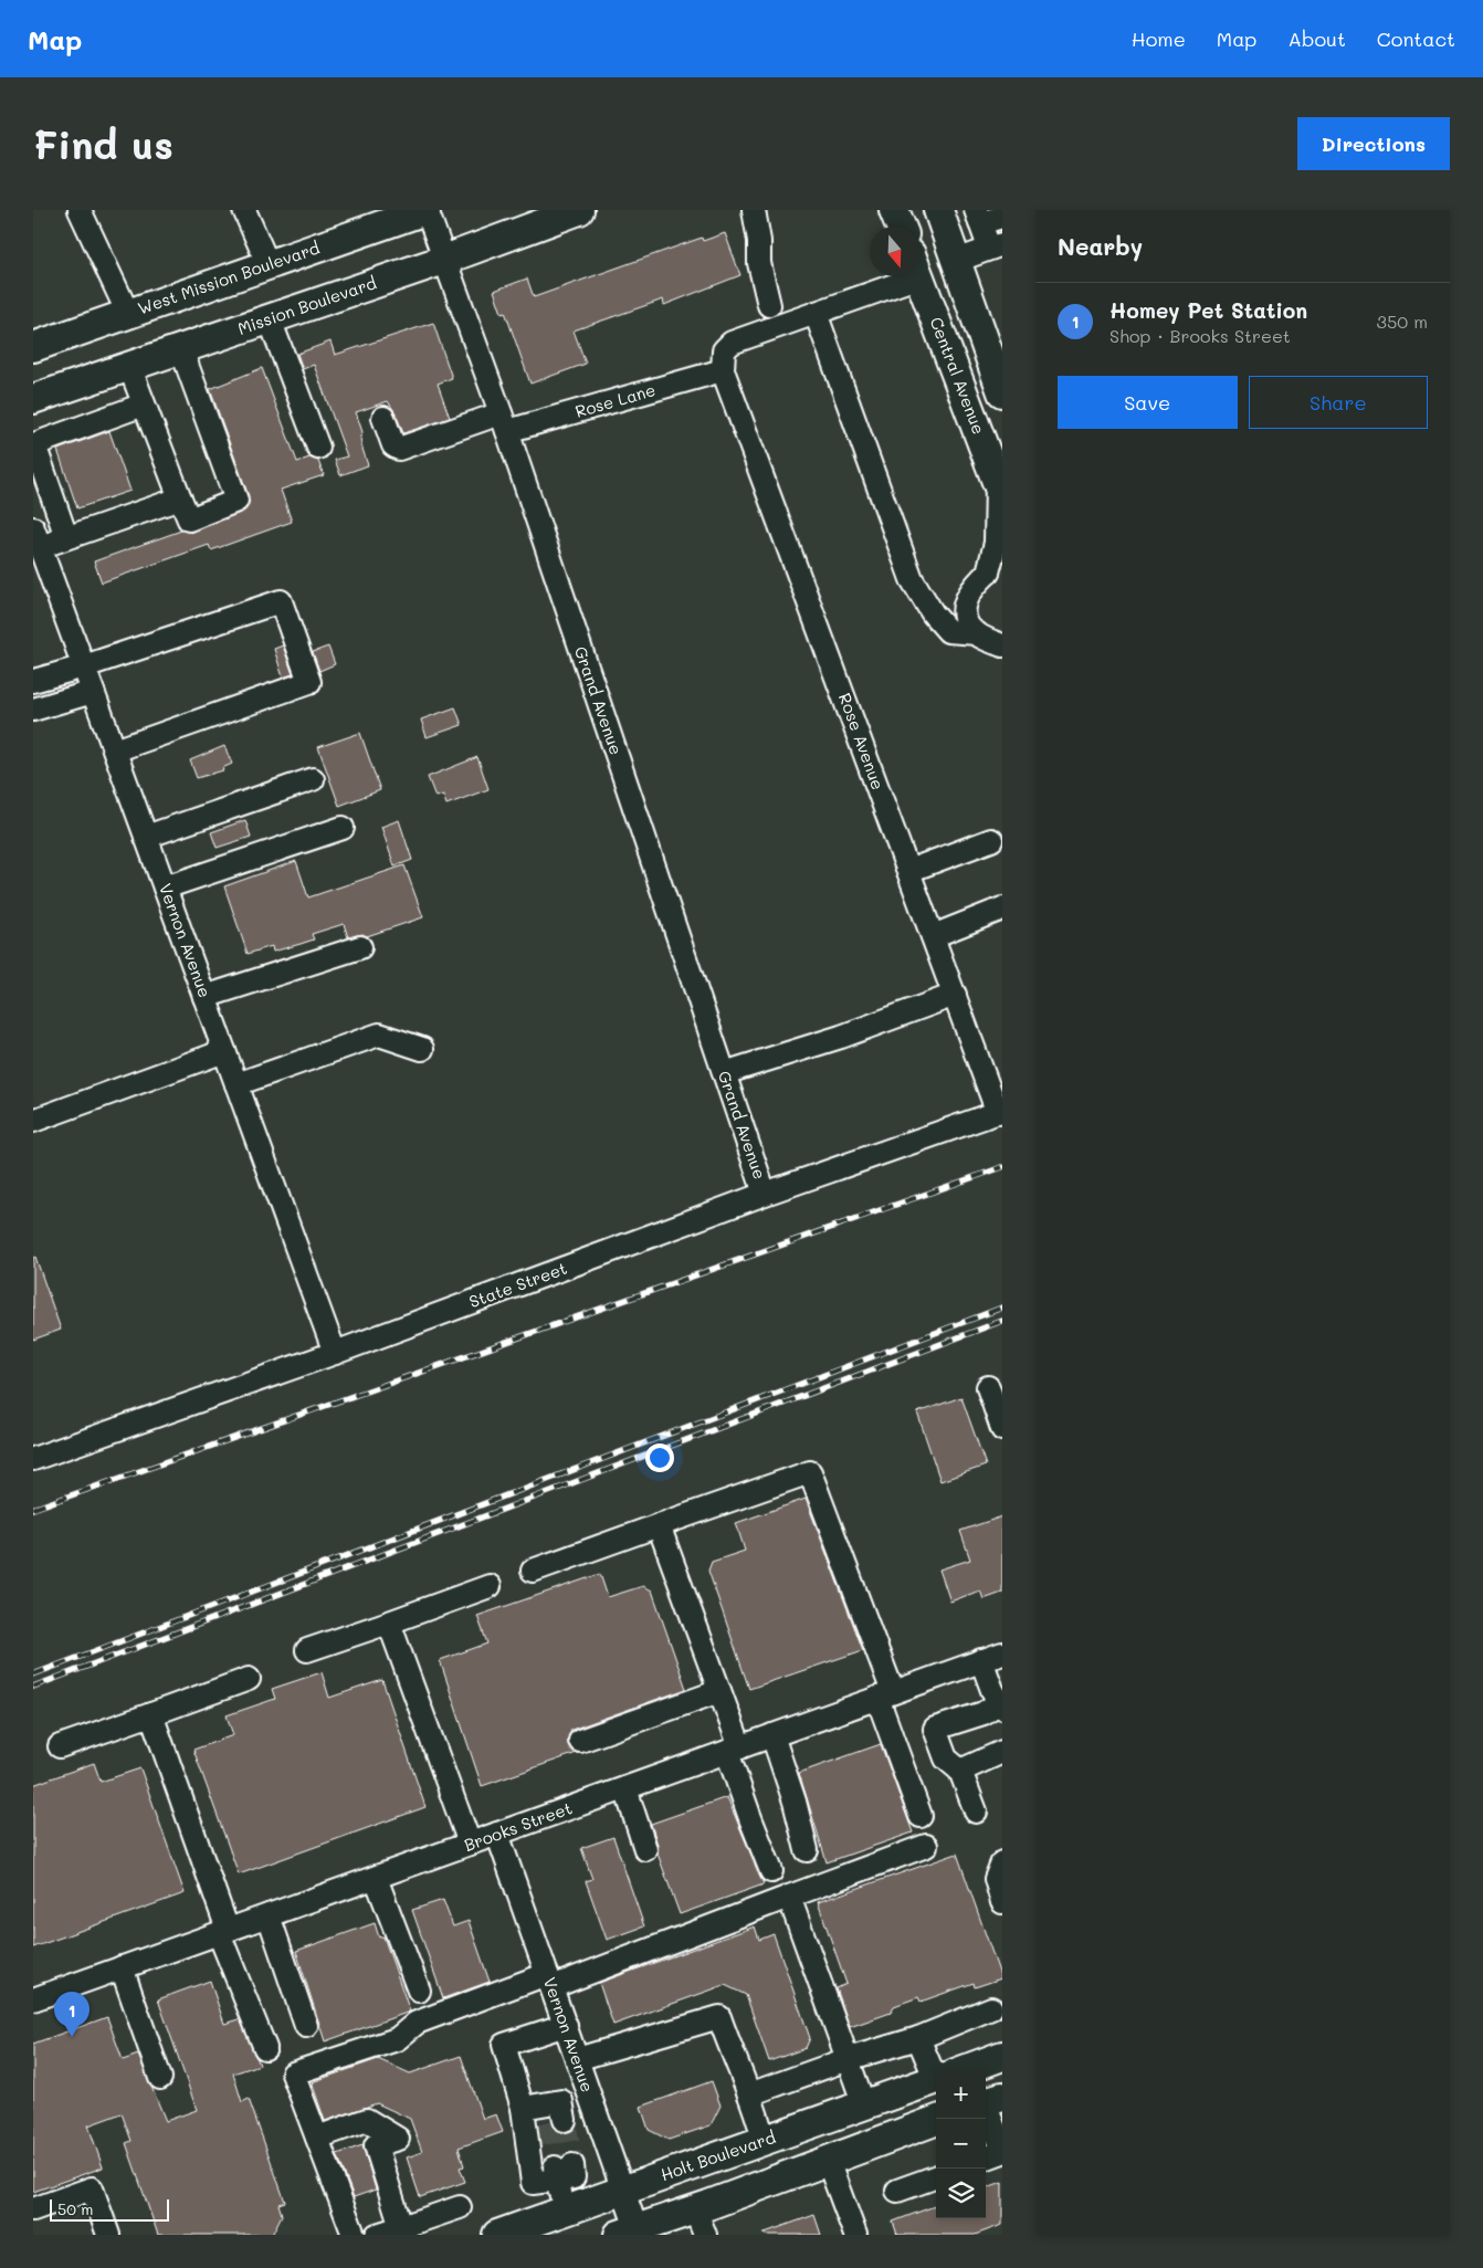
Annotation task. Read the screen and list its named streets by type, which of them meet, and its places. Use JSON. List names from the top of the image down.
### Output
{
  "streets": {
    "main road": [
      "West Mission Boulevard",
      "Mission Boulevard",
      "Central Avenue",
      "Holt Boulevard"
    ],
    "street": [
      "Rose Lane",
      "Grand Avenue",
      "Rose Avenue",
      "Vernon Avenue",
      "State Street",
      "Brooks Street"
    ]
  },
  "crossings": [
    ["West Mission Boulevard", "Grand Avenue"],
    ["Mission Boulevard", "Grand Avenue"],
    ["Rose Lane", "Grand Avenue"],
    ["Rose Lane", "Rose Avenue"],
    ["Grand Avenue", "State Street"],
    ["Rose Avenue", "State Street"],
    ["Vernon Avenue", "State Street"],
    ["Vernon Avenue", "Brooks Street"],
    ["Vernon Avenue", "Holt Boulevard"]
  ],
  "scale_bar": "50 m",
  "north": "bottom",
  "page": {
    "header": "Map",
    "nav": [
      "Home",
      "Map",
      "About",
      "Contact"
    ],
    "buttons": [
      "Directions",
      ["Save", "Share"]
    ],
    "title": "Find us",
    "heading": "Nearby",
    "list": [
      {
        "mark": "1",
        "name": "Homey Pet Station",
        "note": "Shop · Brooks Street",
        "value": "350 m"
      }
    ],
    "pins": "1",
    "map_buttons": ["+", "−"],
    "scale": "50 m"
  }
}
